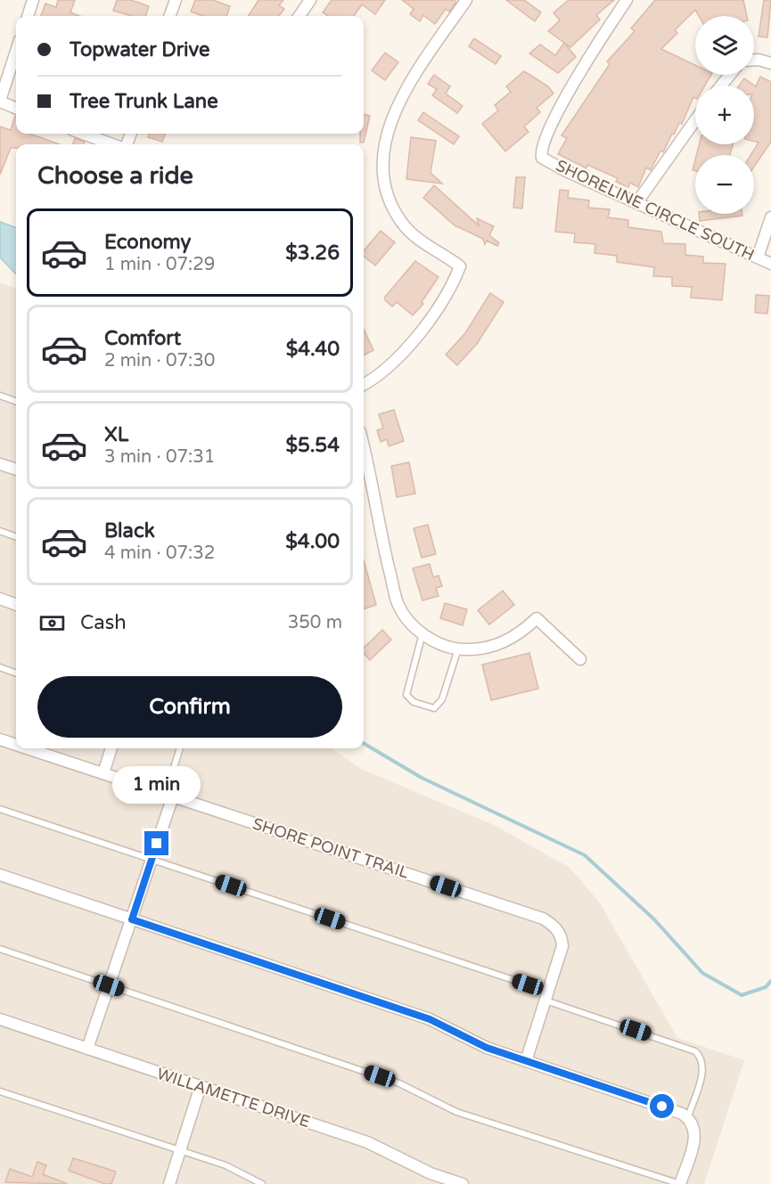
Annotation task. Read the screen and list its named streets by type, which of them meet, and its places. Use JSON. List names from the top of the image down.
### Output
{
  "streets": {
    "street": ["SHORELINE CIRCLE SOUTH", "SHORE POINT TRAIL", "WILLAMETTE DRIVE"]
  },
  "page": {
    "map_buttons": ["+", "−"],
    "banner": ["Topwater Drive", "Tree Trunk Lane"],
    "heading": "Choose a ride",
    "list": [
      {
        "name": "Economy",
        "note": "1 min · 07:29",
        "value": "$3.26"
      },
      {
        "name": "Comfort",
        "note": "2 min · 07:30",
        "value": "$4.40"
      },
      {
        "name": "XL",
        "note": "3 min · 07:31",
        "value": "$5.54"
      },
      {
        "name": "Black",
        "note": "4 min · 07:32",
        "value": "$4.00"
      }
    ],
    "pay": ["Cash", "350 m"],
    "buttons": "Confirm",
    "bubble": "1 min"
  }
}
